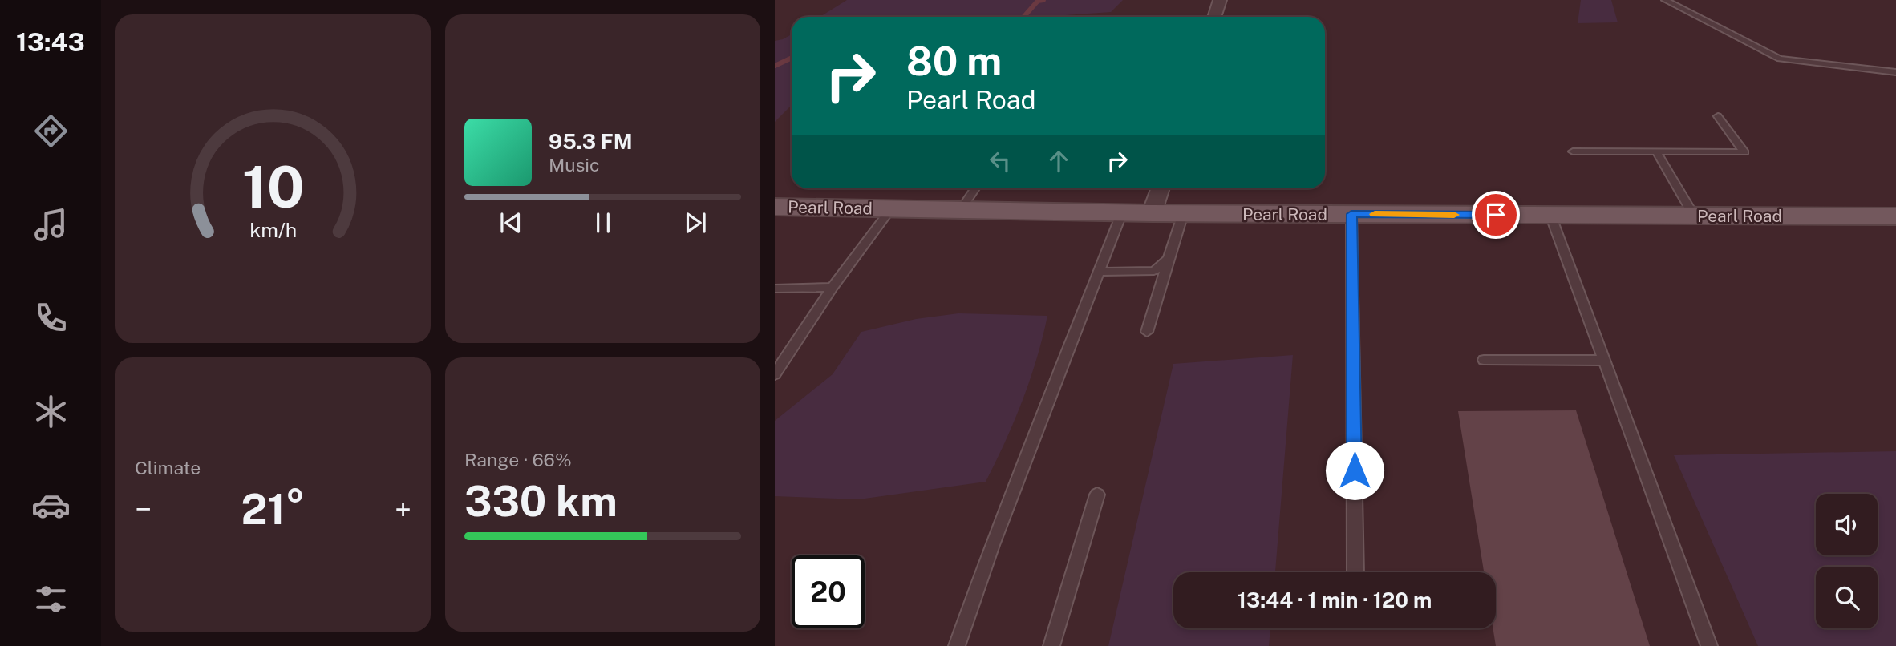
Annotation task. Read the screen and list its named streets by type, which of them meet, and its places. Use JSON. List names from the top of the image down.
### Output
{
  "streets": {
    "main road": ["Pearl Road"]
  },
  "page": {
    "tabs": "13:43",
    "turn": ["80 m", "Pearl Road"],
    "song": ["95.3 FM", "Music"],
    "tile": [
      "Climate",
      ["Range · 66%", "330 km"]
    ],
    "heat": ["−", "21°", "+"],
    "limit": "20",
    "trip": "13:44 · 1 min · 120 m",
    "gauge": ["10", "km/h"]
  }
}
